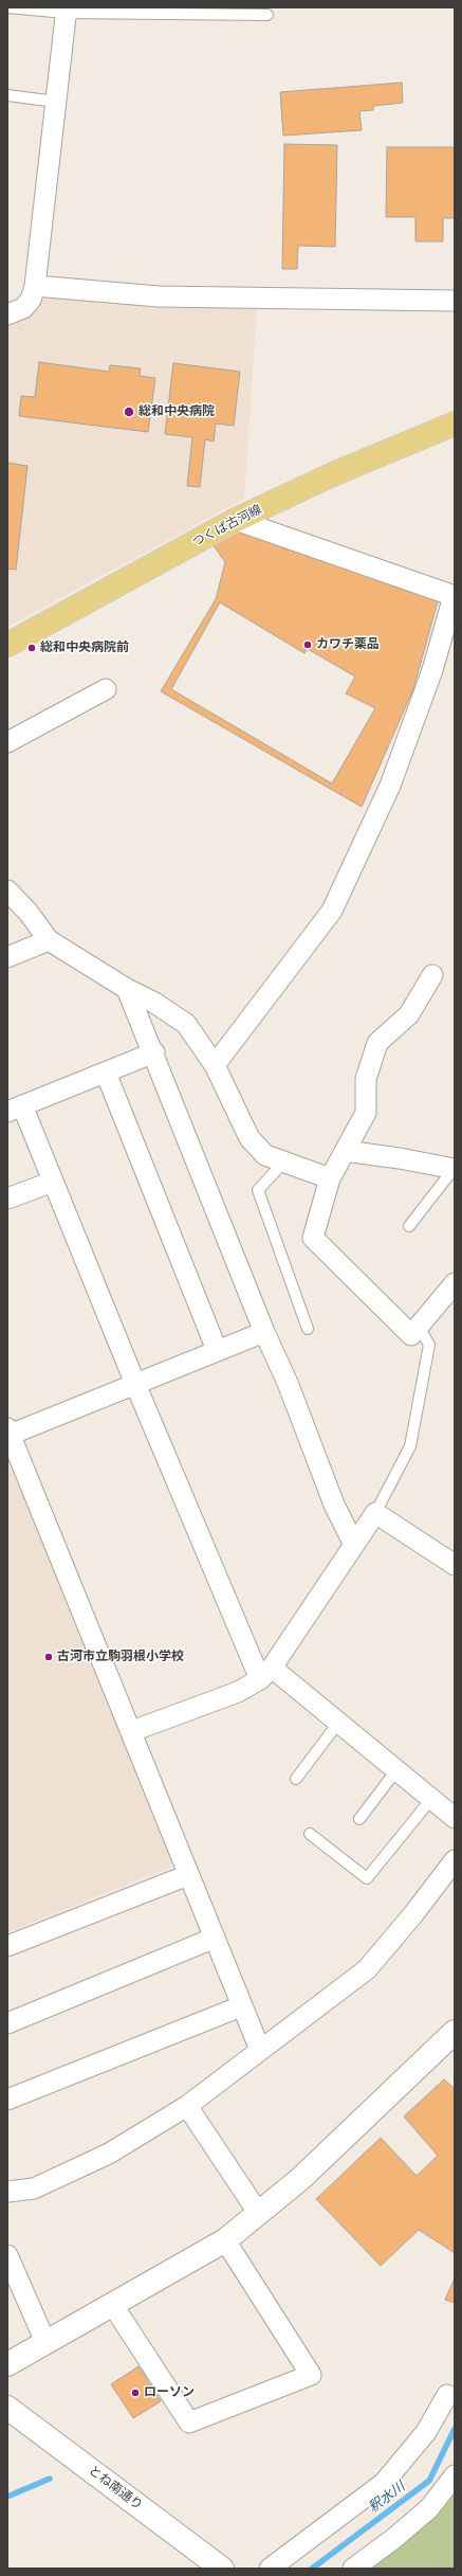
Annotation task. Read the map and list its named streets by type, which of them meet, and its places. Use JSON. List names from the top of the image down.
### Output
{
  "streets": {
    "main road": ["つくば古河線"],
    "street": ["とね南通り"]
  },
  "water": ["釈水川"],
  "places": [
    "総和中央病院",
    "カワチ薬品",
    "総和中央病院前",
    "古河市立駒羽根小学校",
    "ローソン"
  ]
}
